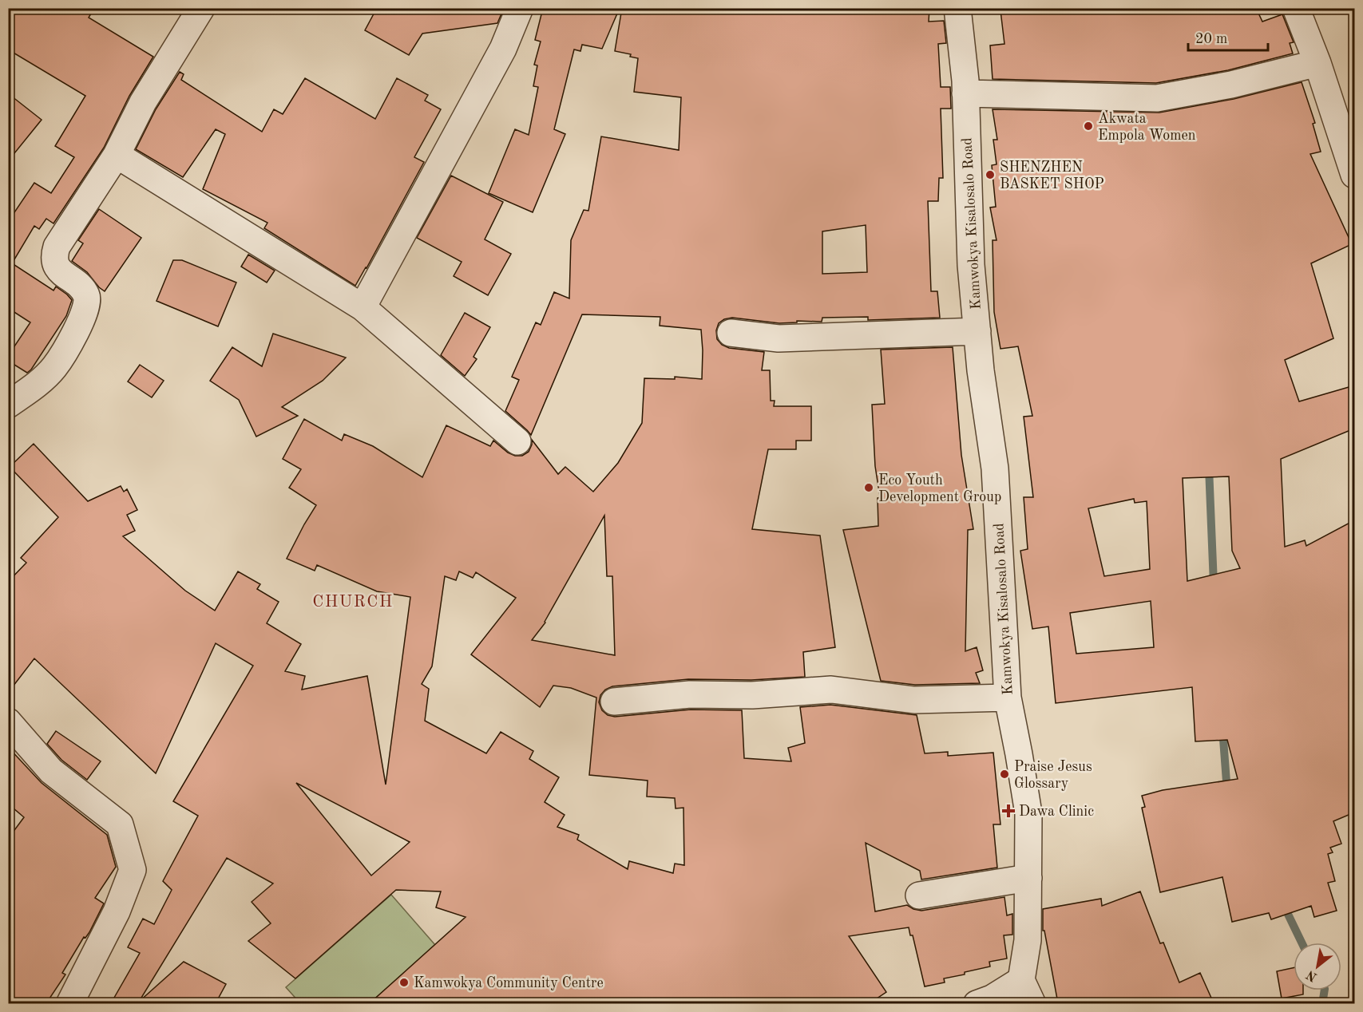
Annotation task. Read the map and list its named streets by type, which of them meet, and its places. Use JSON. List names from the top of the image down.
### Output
{
  "streets": {
    "street": ["Kamwokya Kisalosalo Road"]
  },
  "districts": ["CHURCH"],
  "places": {
    "other": [
      "Akwata Empola Women",
      "SHENZHEN BASKET SHOP",
      "Eco Youth Development Group",
      "Praise Jesus Glossary",
      "Kamwokya Community Centre"
    ],
    "health": ["Dawa Clinic"]
  },
  "scale_bar": "20 m",
  "north": "bottom left"
}
